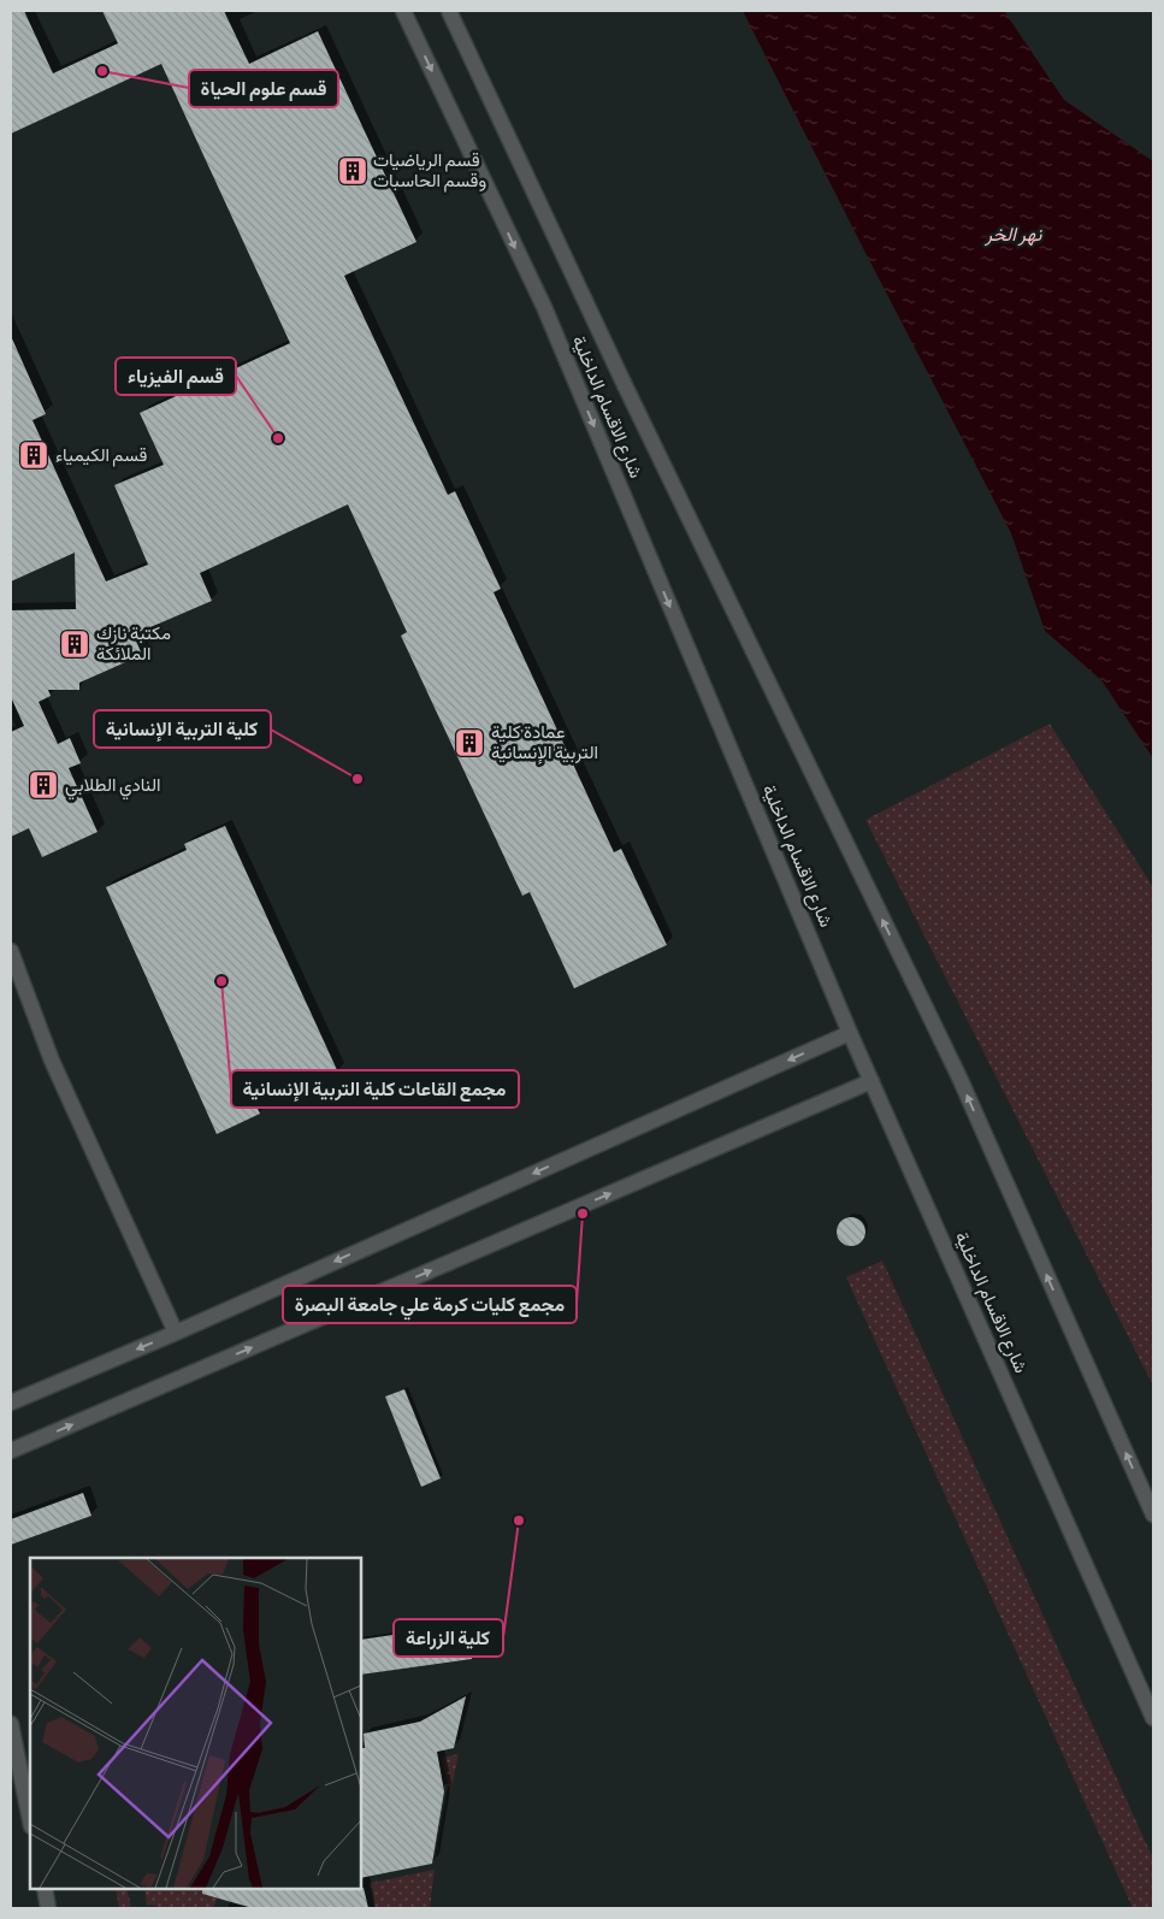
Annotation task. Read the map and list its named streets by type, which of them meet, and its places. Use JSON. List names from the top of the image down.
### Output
{
  "streets": {
    "street": ["شارع الاقسام الداخلية"]
  },
  "water": ["نهر الخر"],
  "places": {
    "other": [
      "قسم علوم الحياة",
      "قسم الفيزياء",
      "كلية التربية الإنسانية",
      "مجمع القاعات كلية التربية الإنسانية",
      "مجمع كليات كرمة علي جامعة البصرة",
      "كلية الزراعة"
    ],
    "building": [
      "قسم الرياضيات وقسم الحاسبات",
      "قسم الكيمياء",
      "مكتبة نازك الملائكة",
      "عمادة كلية التربية الإنسانية",
      "النادي الطلابي"
    ]
  }
}
